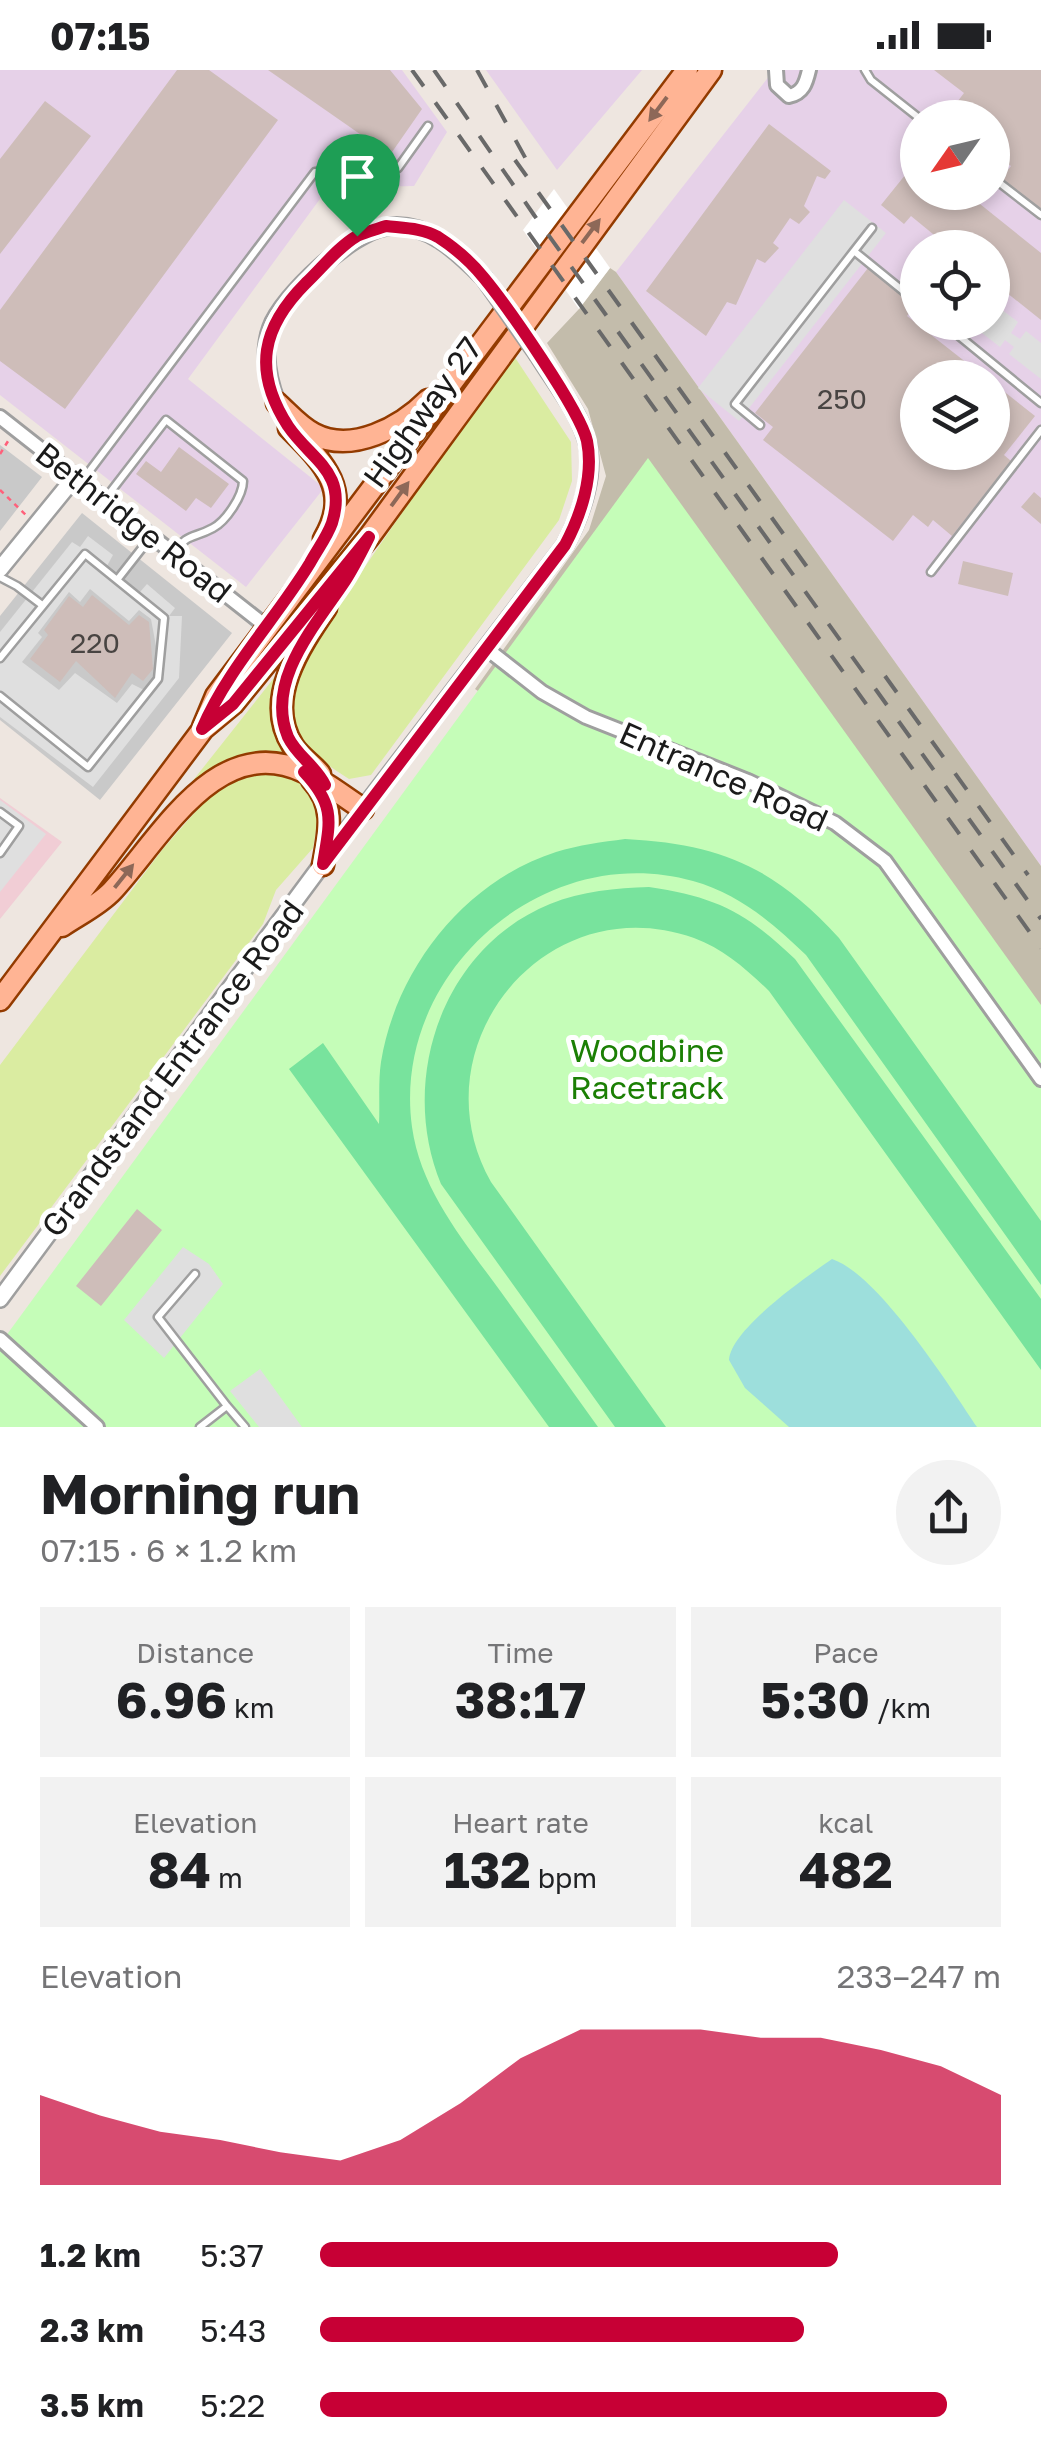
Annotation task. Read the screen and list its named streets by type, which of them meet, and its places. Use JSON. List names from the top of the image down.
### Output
{
  "streets": {
    "main road": ["Highway 27"],
    "street": ["Bethridge Road", "Entrance Road", "Grandstand Entrance Road"]
  },
  "crossings": [
    ["Highway 27", "Bethridge Road"],
    ["Entrance Road", "Grandstand Entrance Road"]
  ],
  "parks": ["Woodbine Racetrack"],
  "house_numbers": ["250", "220"],
  "north": "bottom left",
  "page": {
    "status": "07:15",
    "heading": ["Morning run", "07:15 · 6 × 1.2 km"],
    "stats": [
      ["Distance", "6.96 km"],
      ["Time", "38:17"],
      ["Pace", "5:30 /km"],
      ["Elevation", "84 m"],
      ["Heart rate", "132 bpm"],
      ["kcal", "482"]
    ],
    "chart": ["Elevation", "233–247 m"],
    "list": [
      {
        "name": "1.2 km",
        "note": "5:37"
      },
      {
        "name": "2.3 km",
        "note": "5:43"
      },
      {
        "name": "3.5 km",
        "note": "5:22"
      }
    ]
  }
}
